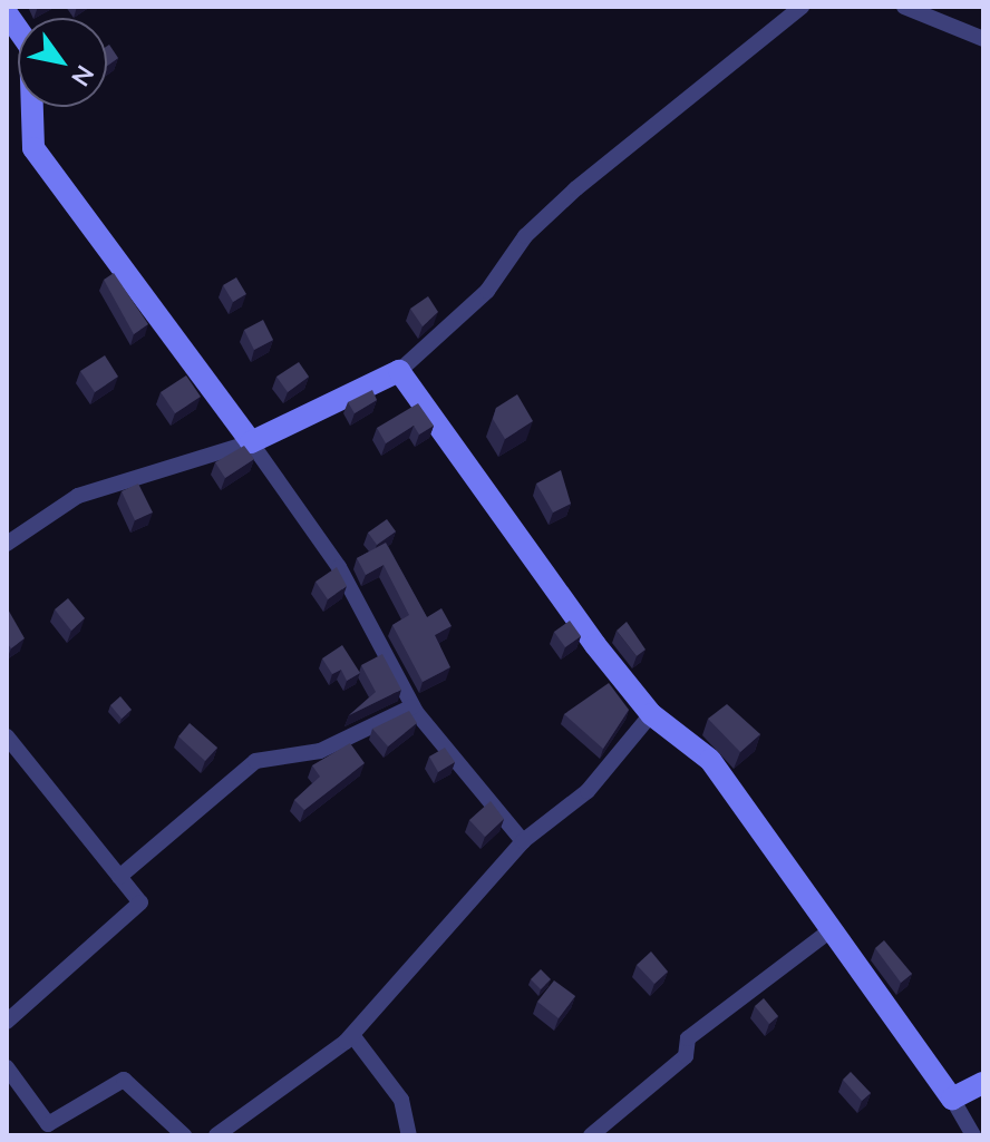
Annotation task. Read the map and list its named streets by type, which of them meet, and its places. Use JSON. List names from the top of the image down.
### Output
{
  "north": "bottom right"
}
